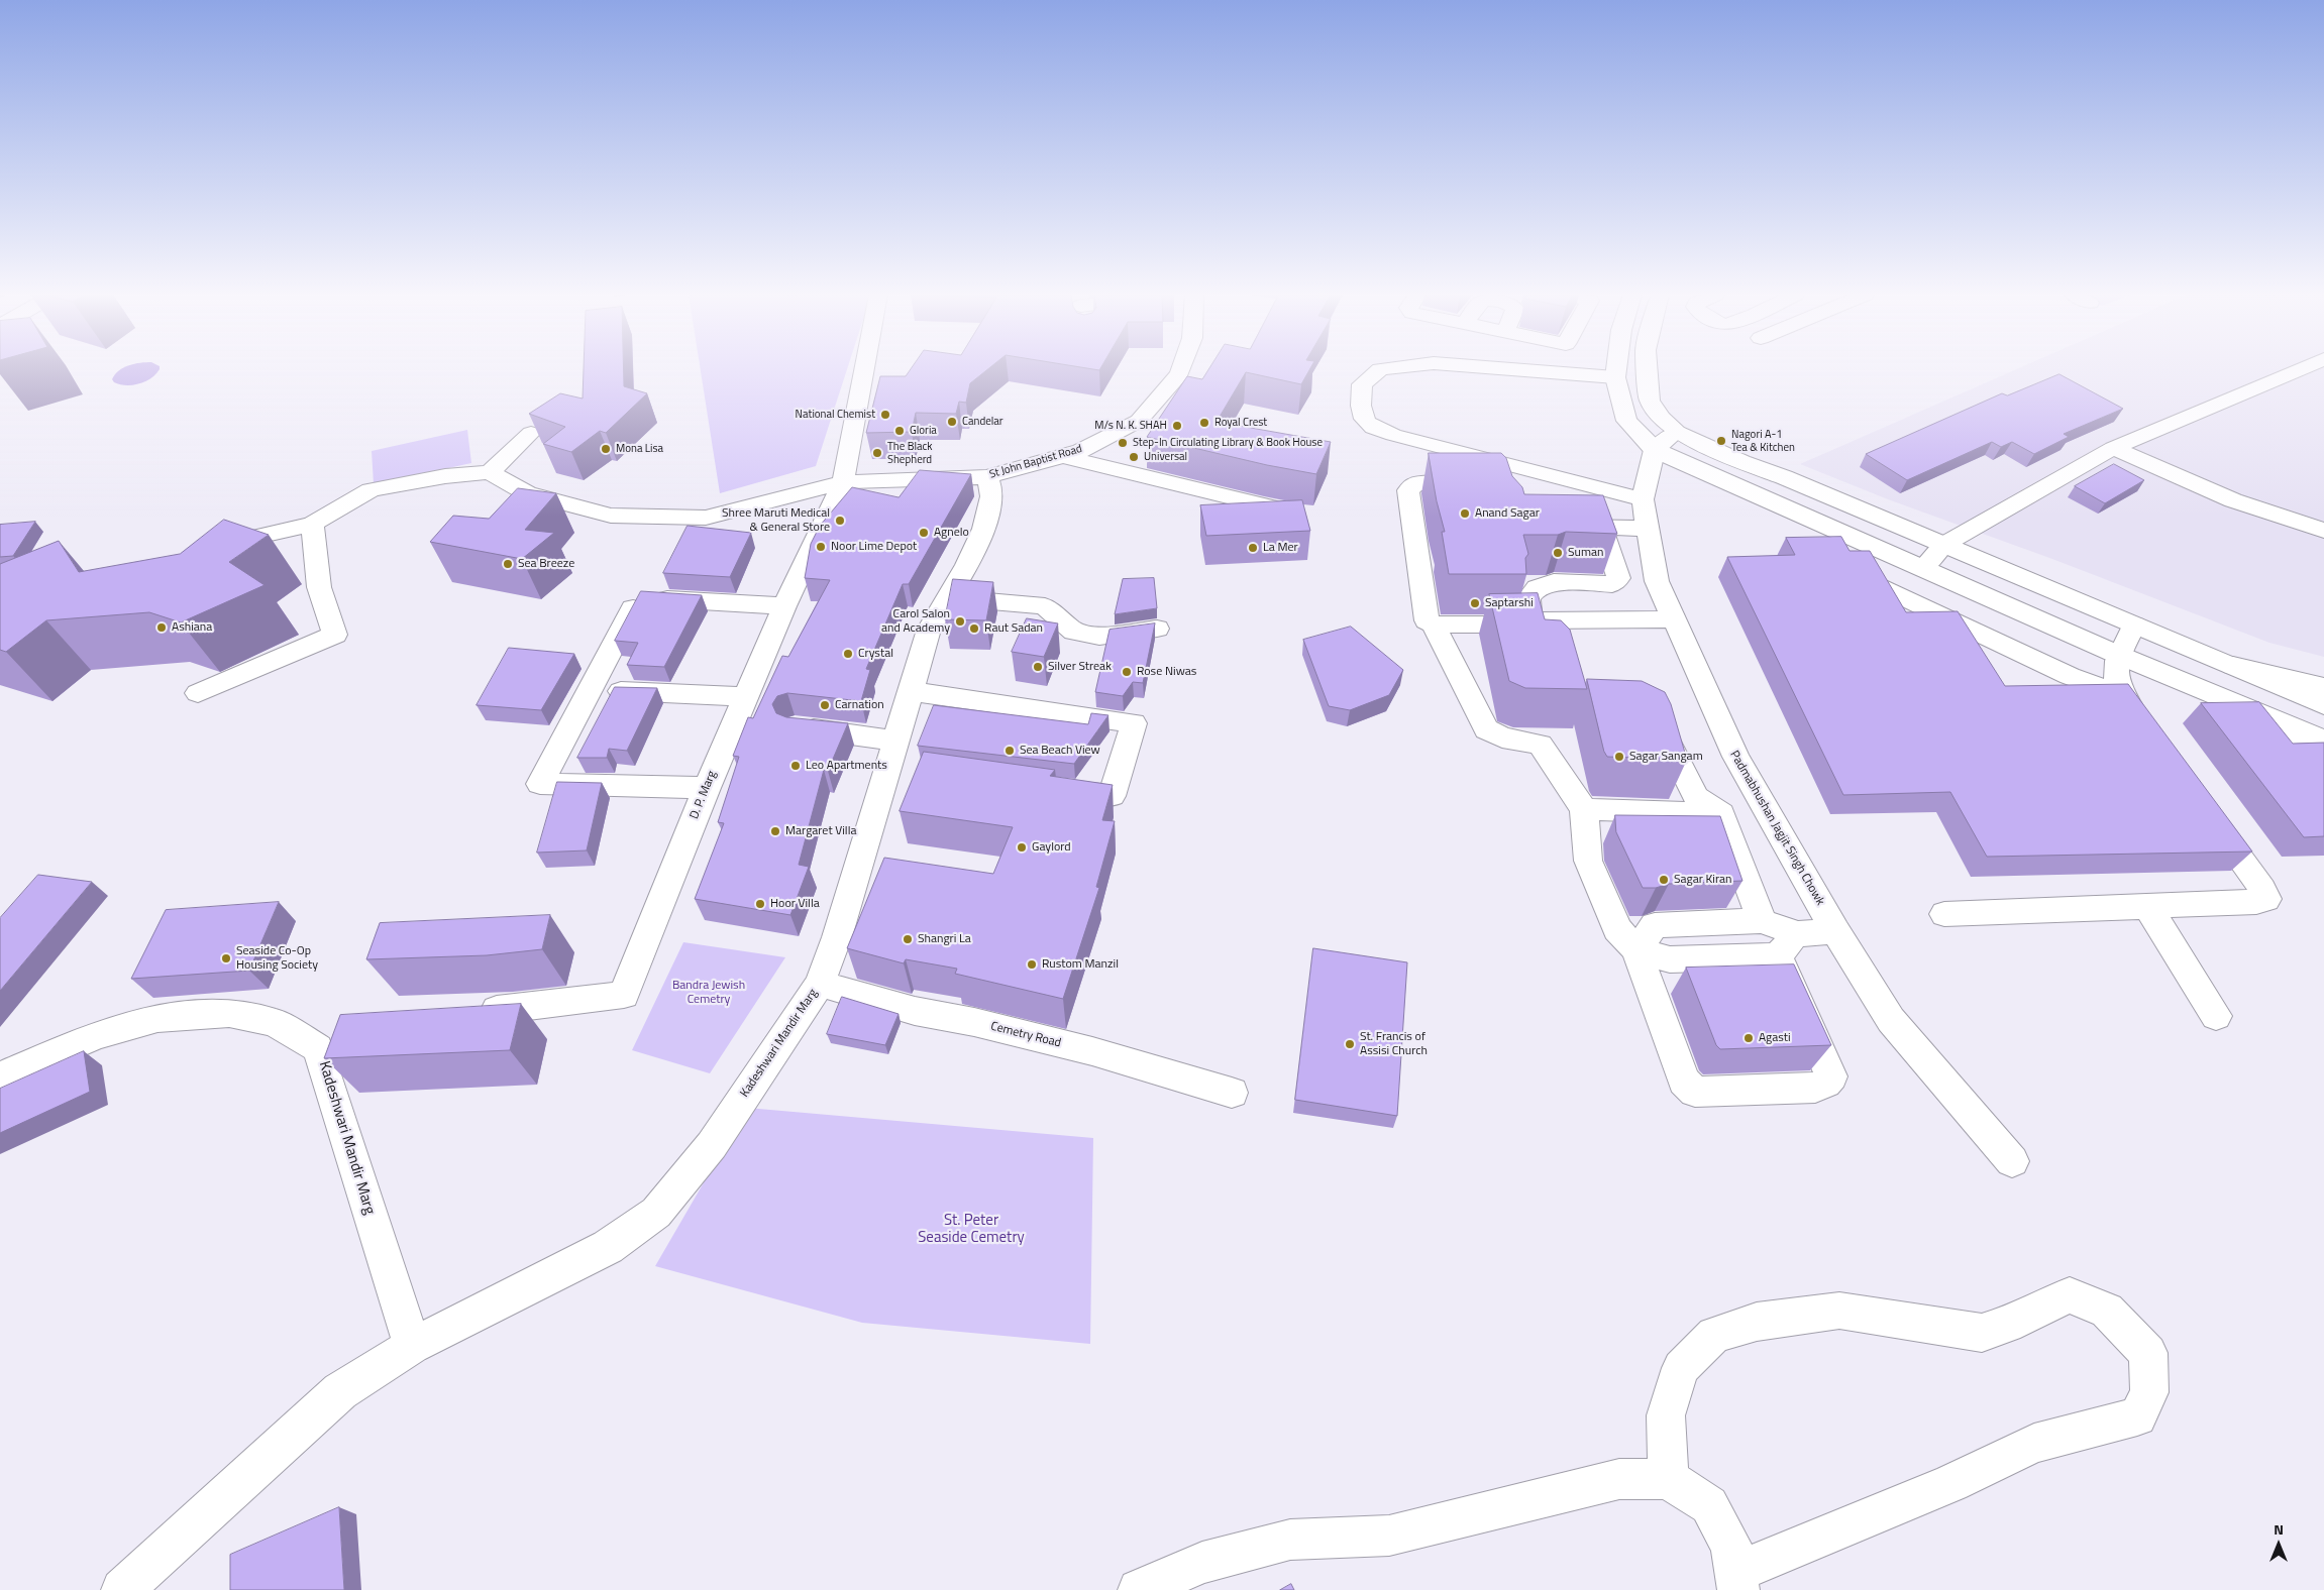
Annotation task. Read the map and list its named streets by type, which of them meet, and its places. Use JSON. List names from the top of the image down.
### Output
{
  "streets": {
    "main road": [
      "St John Baptist Road",
      "D. P. Marg",
      "Padmabhushan Jagjit Singh Chowk",
      "Cemetry Road",
      "Kadeshwari Mandir Marg"
    ]
  },
  "crossings": [
    ["St John Baptist Road", "D. P. Marg"],
    ["St John Baptist Road", "Kadeshwari Mandir Marg"],
    ["Cemetry Road", "Kadeshwari Mandir Marg"]
  ],
  "parks": ["Bandra Jewish Cemetry", "St. Peter Seaside Cemetry"],
  "places": [
    "National Chemist",
    "Candelar",
    "Royal Crest",
    "M/s N. K. SHAH",
    "Gloria",
    "Nagori A-1 Tea & Kitchen",
    "Step-In Circulating Library & Book House",
    "Mona Lisa",
    "The Black Shepherd",
    "Universal",
    "Anand Sagar",
    "Shree Maruti Medical & General Store",
    "Agnelo",
    "Noor Lime Depot",
    "La Mer",
    "Suman",
    "Sea Breeze",
    "Saptarshi",
    "Carol Salon and Academy",
    "Ashiana",
    "Raut Sadan",
    "Crystal",
    "Silver Streak",
    "Rose Niwas",
    "Carnation",
    "Sea Beach View",
    "Sagar Sangam",
    "Leo Apartments",
    "Margaret Villa",
    "Gaylord",
    "Sagar Kiran",
    "Hoor Villa",
    "Shangri La",
    "Seaside Co-Op Housing Society",
    "Rustom Manzil",
    "Agasti",
    "St. Francis of Assisi Church"
  ],
  "north": "top"
}
